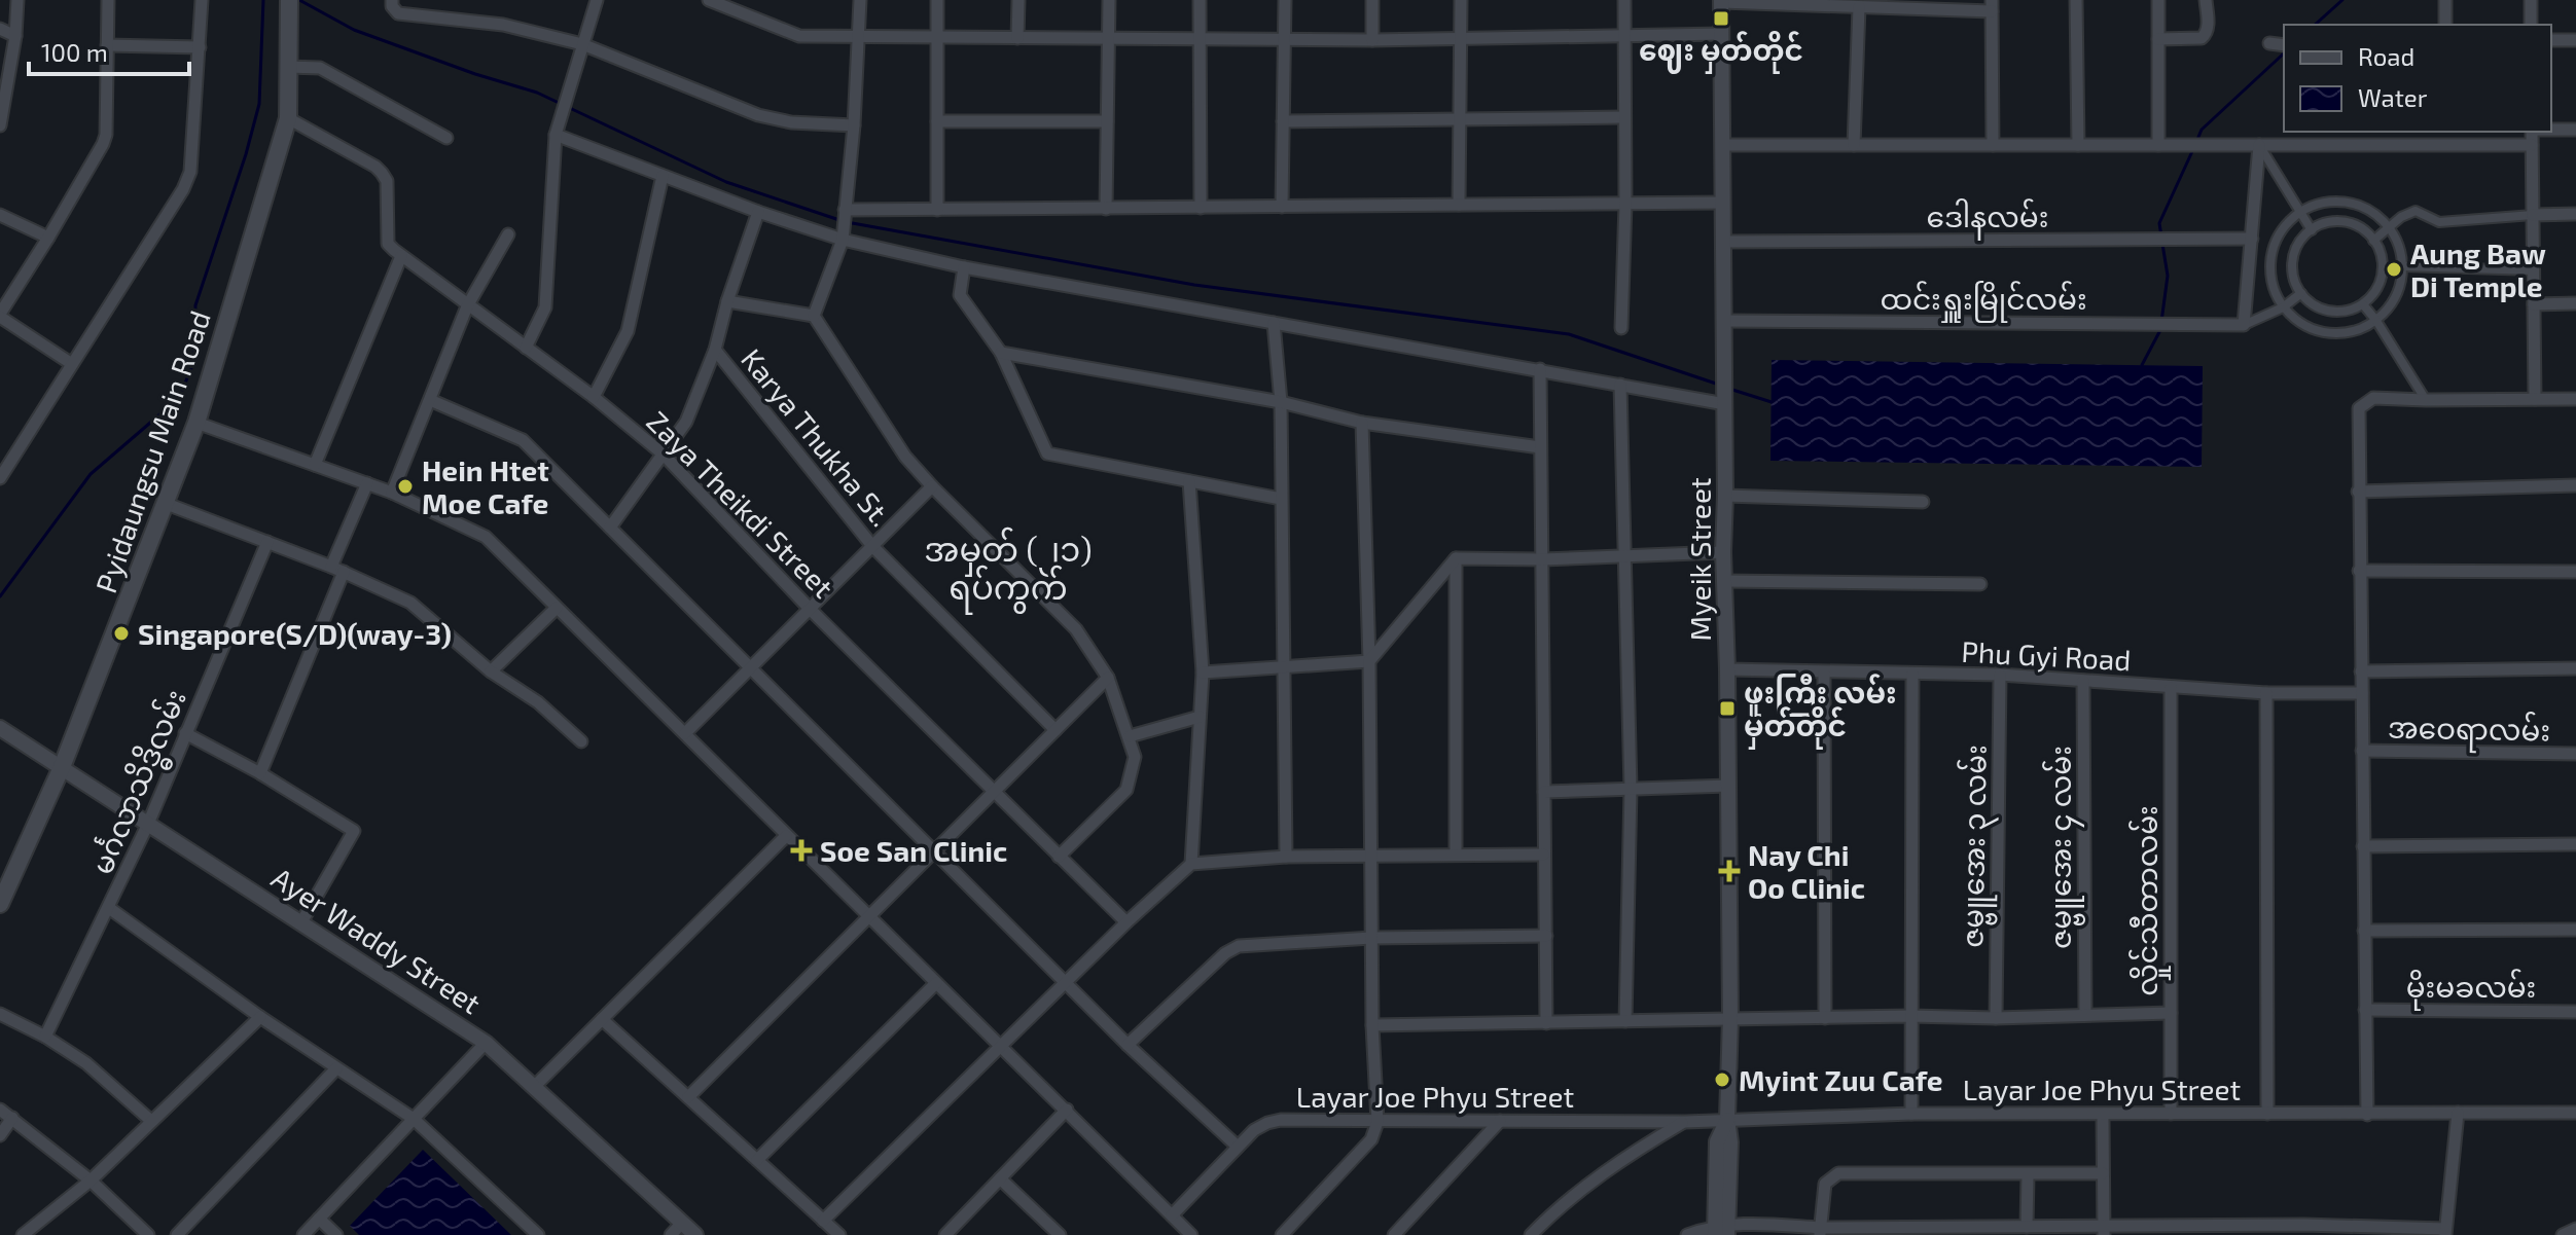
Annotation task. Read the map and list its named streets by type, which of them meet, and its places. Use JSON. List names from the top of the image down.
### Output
{
  "streets": {
    "main road": ["Pyidaungsu Main Road"],
    "street": [
      "ဒေါနလမ်း",
      "ထင်းရှူးမြိုင်လမ်း",
      "Karya Thukha St.",
      "Zaya Theikdi Street",
      "Myeik Street",
      "Phu Gyi Road",
      "အဝေရာလမ်း",
      "မင်္ဂလာသိဒ္ဓိလမ်း",
      "ဇမ္ဗူအေး ၃ လမ်း",
      "ဇမ္ဗူအေး ၄ လမ်း",
      "လှိုင်သီတာလမ်း",
      "Ayer Waddy Street",
      "မိုးမခလမ်း",
      "Layar Joe Phyu Street"
    ]
  },
  "crossings": [
    ["ဒေါနလမ်း", "Myeik Street"],
    ["ထင်းရှူးမြိုင်လမ်း", "Myeik Street"],
    ["Pyidaungsu Main Road", "Ayer Waddy Street"],
    ["Myeik Street", "Phu Gyi Road"],
    ["Myeik Street", "Layar Joe Phyu Street"],
    ["Phu Gyi Road", "ဇမ္ဗူအေး ၃ လမ်း"],
    ["Phu Gyi Road", "ဇမ္ဗူအေး ၄ လမ်း"],
    ["Phu Gyi Road", "လှိုင်သီတာလမ်း"],
    ["မင်္ဂလာသိဒ္ဓိလမ်း", "Ayer Waddy Street"],
    ["လှိုင်သီတာလမ်း", "Layar Joe Phyu Street"]
  ],
  "districts": ["အမှတ် (၂၁) ရပ်ကွက်"],
  "places": {
    "transit": ["ဈေး မှတ်တိုင်", "ဖူးကြီး လမ်း မှတ်တိုင်"],
    "other": [
      "Aung Baw Di Temple",
      "Hein Htet Moe Cafe",
      "Singapore(S/D)(way-3)",
      "Myint Zuu Cafe"
    ],
    "health": ["Soe San Clinic", "Nay Chi Oo Clinic"]
  },
  "legend": ["Road", "Water"],
  "scale_bar": "100 m"
}
